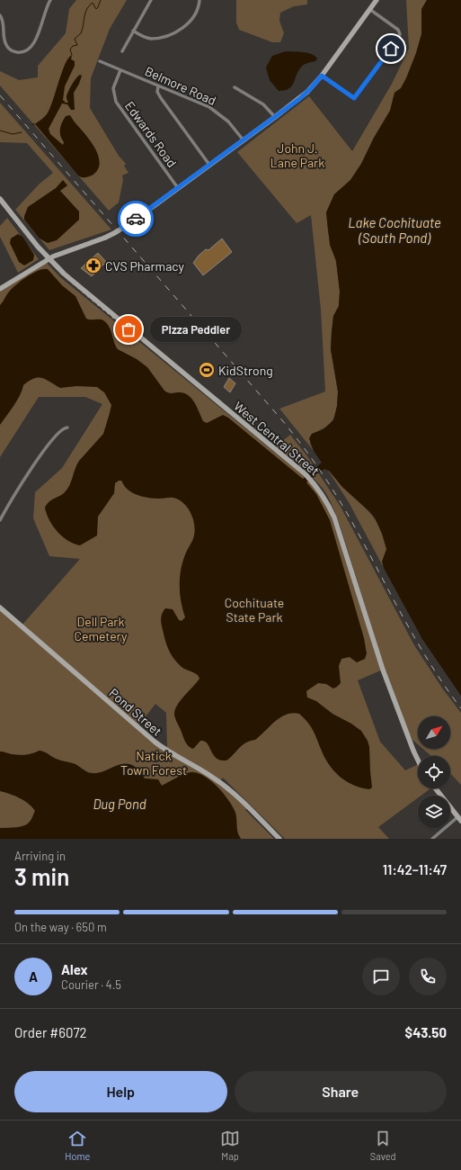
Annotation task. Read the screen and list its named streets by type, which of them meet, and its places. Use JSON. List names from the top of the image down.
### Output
{
  "streets": {
    "street": [
      "Belmore Road",
      "Edwards Road",
      "West Central Street",
      "Pond Street"
    ]
  },
  "crossings": [
    ["Belmore Road", "Edwards Road"]
  ],
  "water": ["Lake Cochituate (South Pond)", "Dug Pond"],
  "parks": [
    "John J. Lane Park",
    "Cochituate State Park",
    "Dell Park Cemetery",
    "Natick Town Forest"
  ],
  "places": {
    "pharmacy": ["CVS Pharmacy"],
    "other": ["Pizza Peddler"],
    "sports": ["KidStrong"]
  },
  "north": "top right",
  "page": {
    "bubble": "Pizza Peddler",
    "heading": ["3 min", "Arriving in", "11:42–11:47"],
    "panel": [
      "Alex",
      "Courier · 4.5",
      "Order #6072",
      "$43.50"
    ],
    "bar": "On the way · 650 m",
    "round": "A",
    "buttons": ["Help", "Share"],
    "tabs": ["Home", "Map", "Saved"]
  }
}
